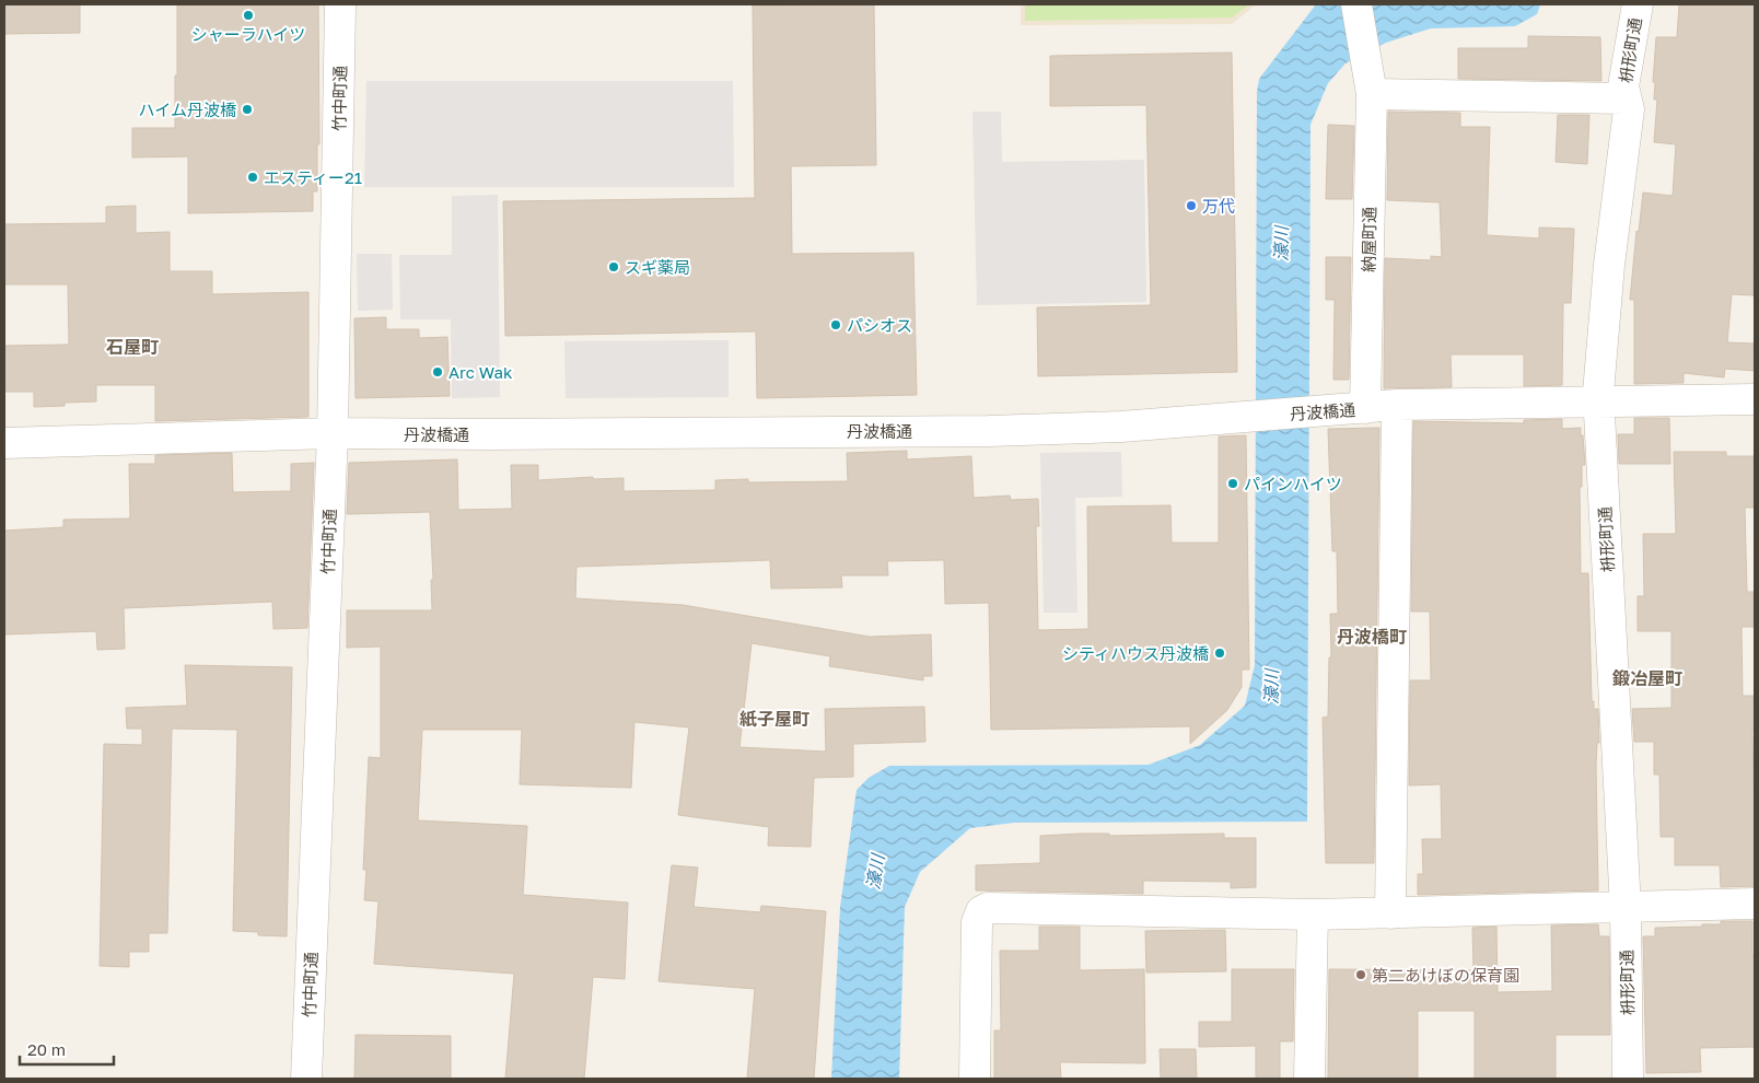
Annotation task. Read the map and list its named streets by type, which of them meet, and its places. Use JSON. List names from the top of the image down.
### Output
{
  "streets": {
    "street": [
      "枡形町通",
      "竹中町通",
      "納屋町通",
      "丹波橋通"
    ]
  },
  "crossings": [
    ["枡形町通", "丹波橋通"],
    ["竹中町通", "丹波橋通"],
    ["納屋町通", "丹波橋通"]
  ],
  "districts": [
    "石屋町",
    "丹波橋町",
    "鍛冶屋町",
    "紙子屋町"
  ],
  "water": ["濠川"],
  "places": [
    "シャーラハイツ",
    "ハイム丹波橋",
    "エスティー21",
    "万代",
    "スギ薬局",
    "パシオス",
    "Arc Wak",
    "パインハイツ",
    "シティハウス丹波橋",
    "第二あけぼの保育園"
  ],
  "scale_bar": "20 m"
}
